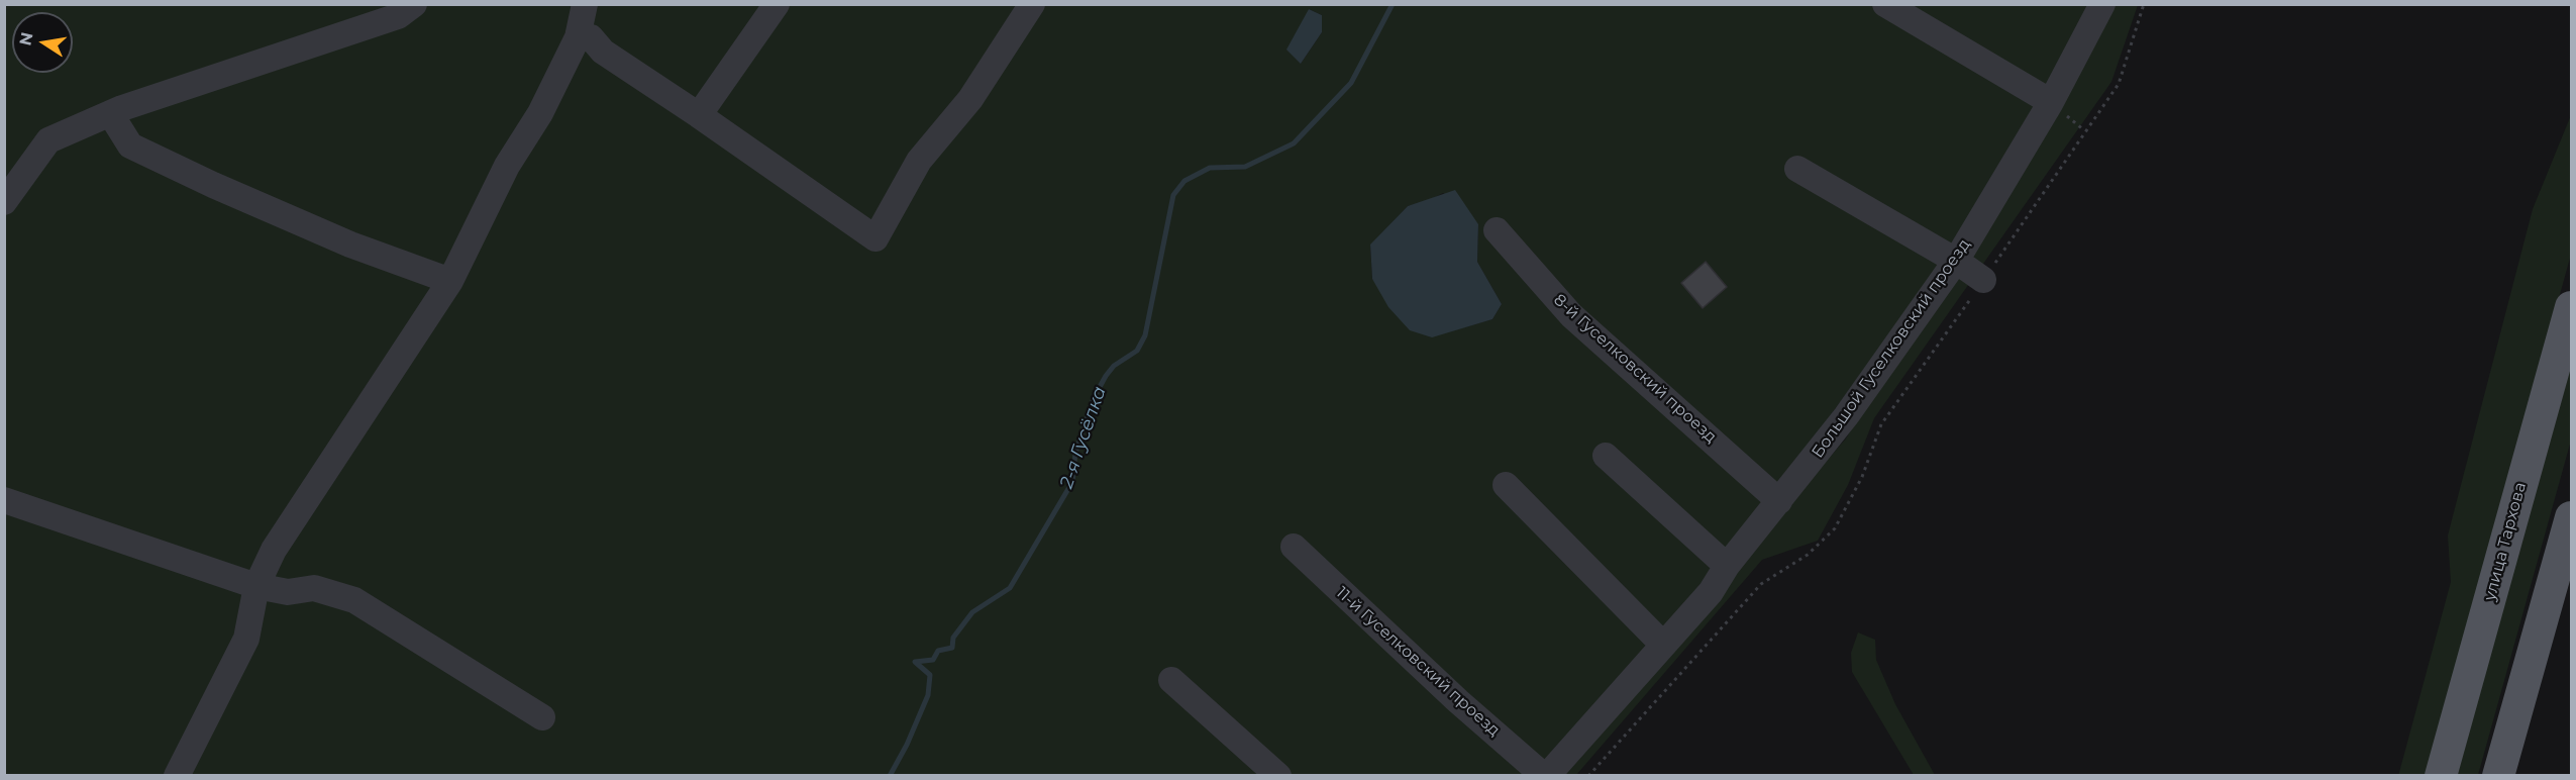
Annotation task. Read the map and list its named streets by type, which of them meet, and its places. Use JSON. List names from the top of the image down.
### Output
{
  "streets": {
    "main road": ["улица Тархова"],
    "street": ["Большой Гуселковский проезд", "8-й Гуселковский проезд", "11-й Гуселковский проезд"]
  },
  "crossings": [
    ["Большой Гуселковский проезд", "8-й Гуселковский проезд"],
    ["Большой Гуселковский проезд", "11-й Гуселковский проезд"]
  ],
  "water": ["2-я Гусёлка"],
  "north": "left"
}
